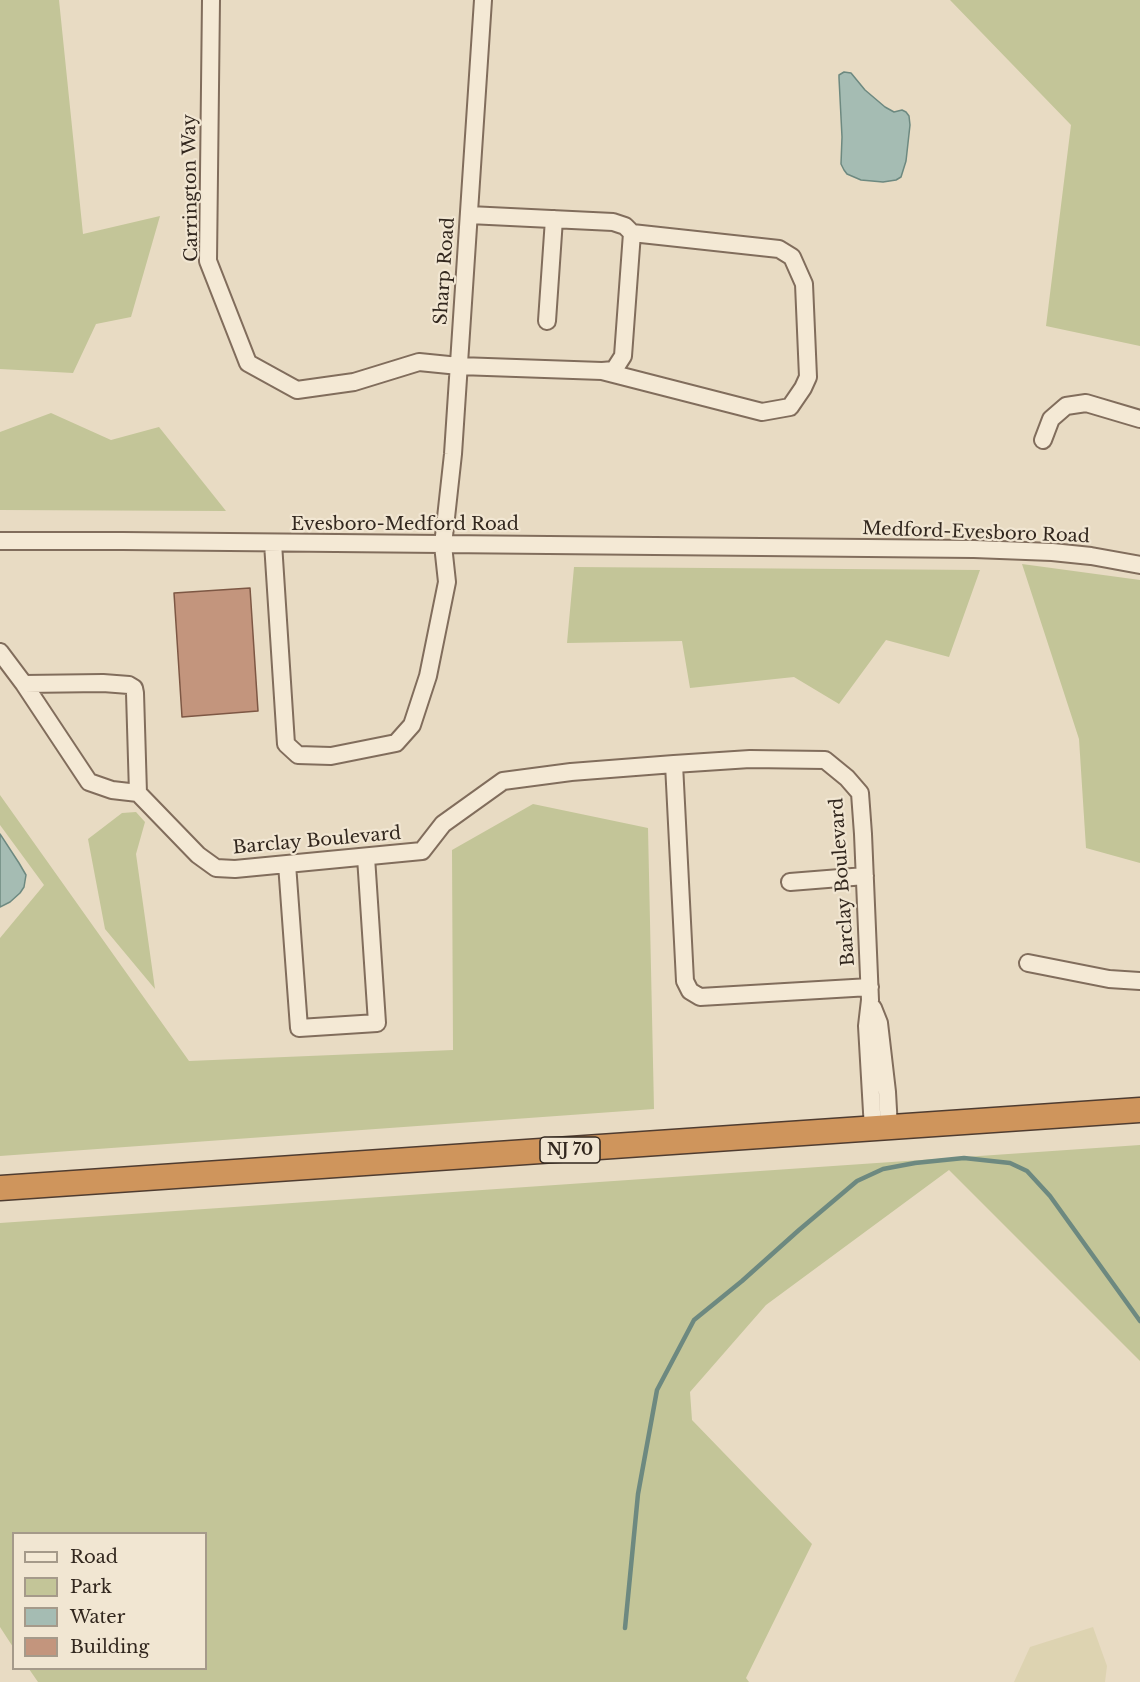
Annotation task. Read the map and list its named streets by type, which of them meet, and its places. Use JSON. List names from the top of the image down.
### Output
{
  "streets": {
    "highway": ["NJ 70"],
    "street": [
      "Carrington Way",
      "Sharp Road",
      "Evesboro-Medford Road",
      "Medford-Evesboro Road",
      "Barclay Boulevard"
    ]
  },
  "crossings": [
    ["Carrington Way", "Sharp Road"],
    ["Sharp Road", "Evesboro-Medford Road"],
    ["Evesboro-Medford Road", "Medford-Evesboro Road"],
    ["Barclay Boulevard", "NJ 70"]
  ],
  "legend": [
    "Road",
    "Park",
    "Water",
    "Building"
  ]
}
